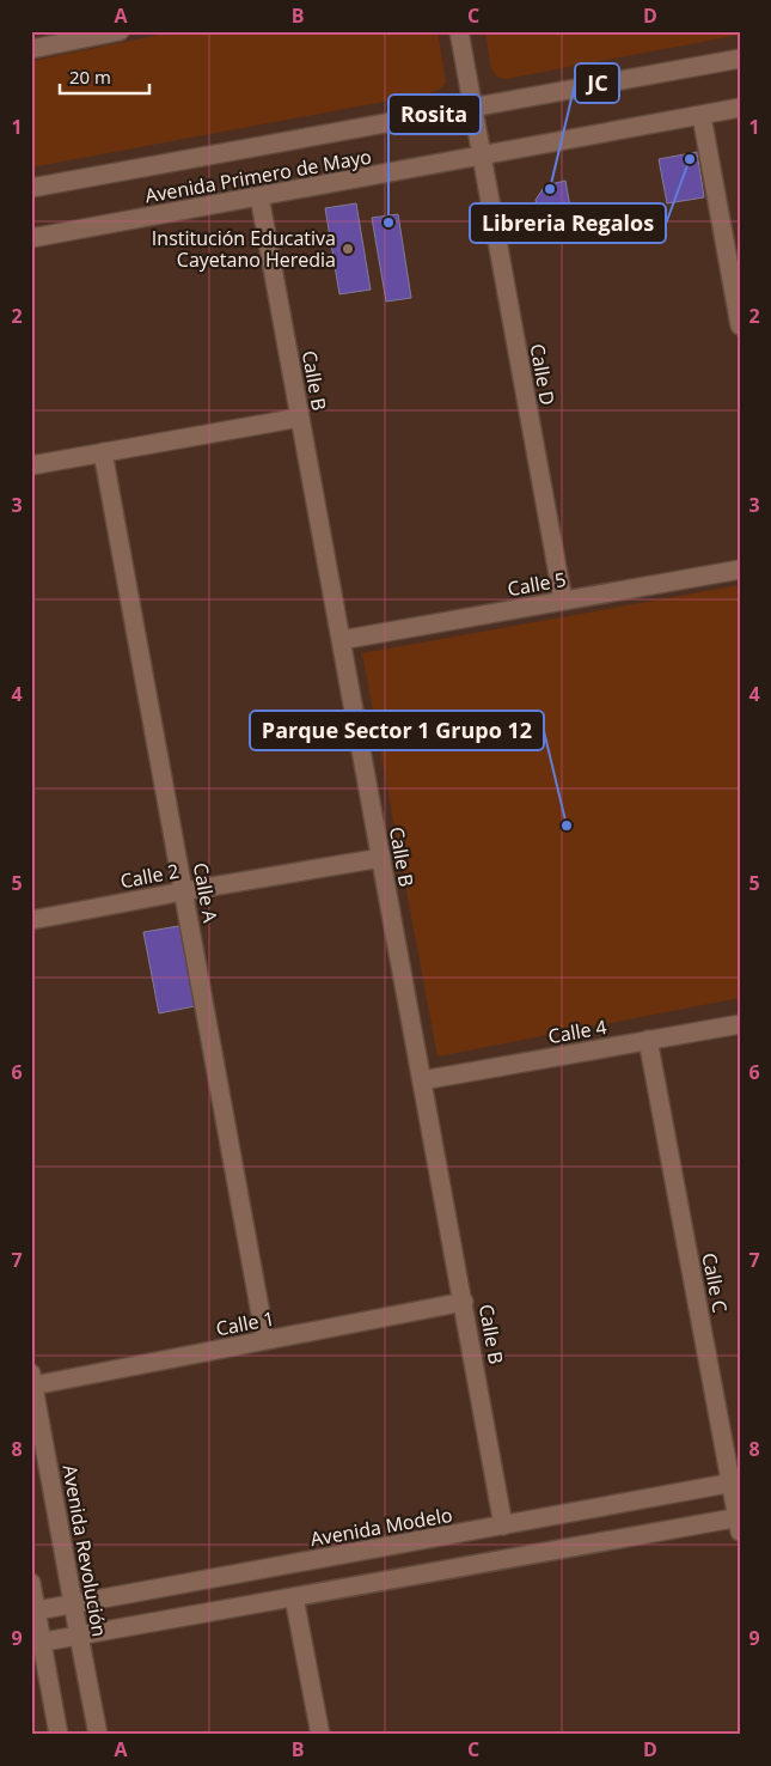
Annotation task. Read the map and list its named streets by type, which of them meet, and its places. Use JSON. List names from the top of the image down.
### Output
{
  "streets": {
    "street": [
      "Avenida Primero de Mayo",
      "Calle D",
      "Calle B",
      "Calle 5",
      "Calle 2",
      "Calle A",
      "Calle 4",
      "Calle C",
      "Calle 1",
      "Avenida Modelo",
      "Avenida Revolución"
    ]
  },
  "crossings": [
    ["Avenida Primero de Mayo", "Calle D"],
    ["Avenida Primero de Mayo", "Calle B"],
    ["Calle D", "Calle 5"],
    ["Calle B", "Calle 5"],
    ["Calle B", "Calle 2"],
    ["Calle B", "Calle 4"],
    ["Calle B", "Calle 1"],
    ["Calle B", "Avenida Modelo"],
    ["Calle 2", "Calle A"],
    ["Calle A", "Calle 1"],
    ["Calle 4", "Calle C"],
    ["Calle C", "Avenida Modelo"],
    ["Calle 1", "Avenida Revolución"],
    ["Avenida Modelo", "Avenida Revolución"]
  ],
  "places": [
    "Libreria Regalos",
    "JC",
    "Rosita",
    "Institución Educativa Cayetano Heredia",
    "Parque Sector 1 Grupo 12"
  ],
  "scale_bar": "20 m",
  "grid": {
    "columns": [
      "A",
      "B",
      "C",
      "D"
    ],
    "rows": [
      "1",
      "2",
      "3",
      "4",
      "5",
      "6",
      "7",
      "8",
      "9"
    ]
  }
}
